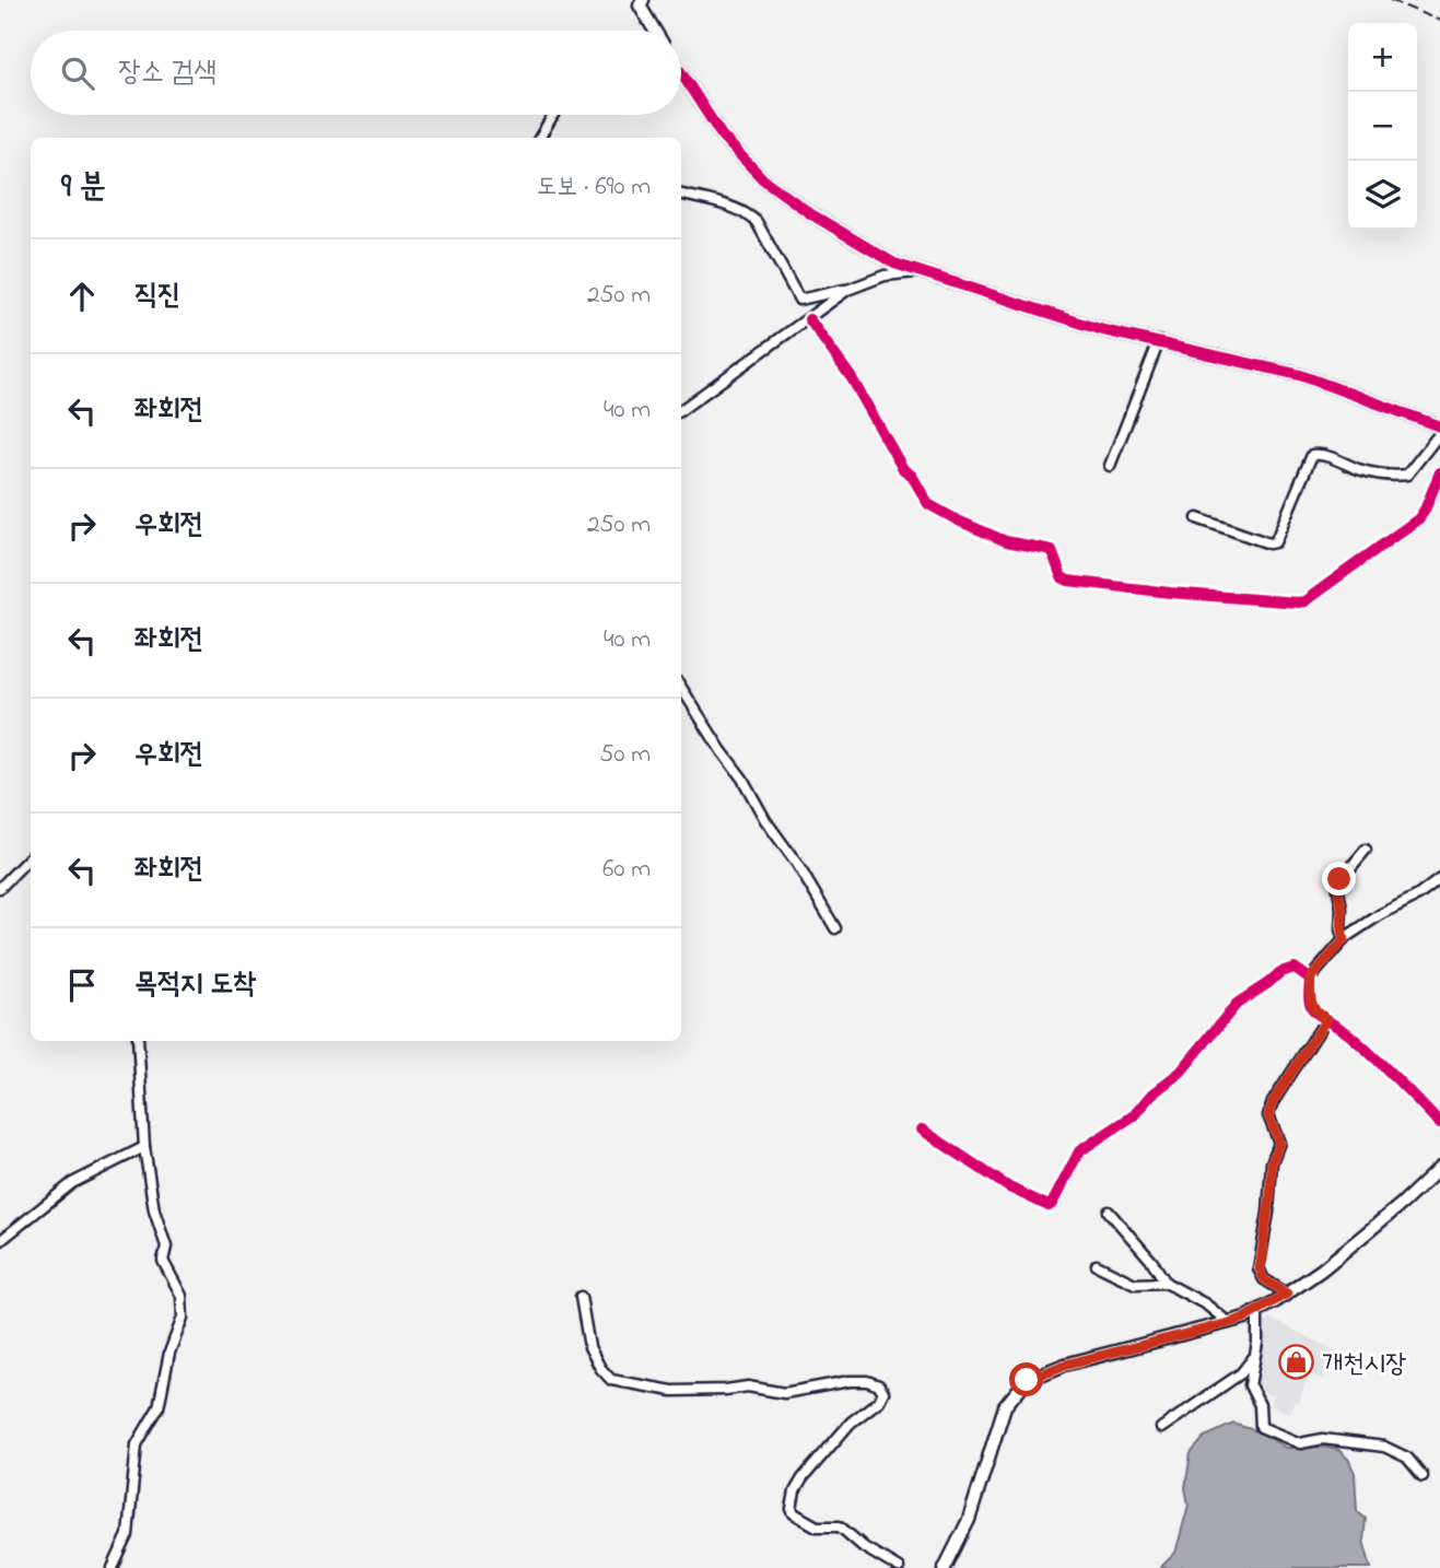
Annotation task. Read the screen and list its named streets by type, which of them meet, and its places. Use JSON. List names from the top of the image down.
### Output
{
  "places": {
    "shop": ["개천시장"]
  },
  "page": {
    "map_buttons": ["+", "−"],
    "search": "장소 검색",
    "heading": ["9 분", "도보 · 690 m"],
    "list": [
      ["직진", "250 m"],
      ["좌회전", "40 m"],
      ["우회전", "250 m"],
      ["좌회전", "40 m"],
      ["우회전", "50 m"],
      ["좌회전", "60 m"],
      "목적지 도착"
    ]
  }
}
